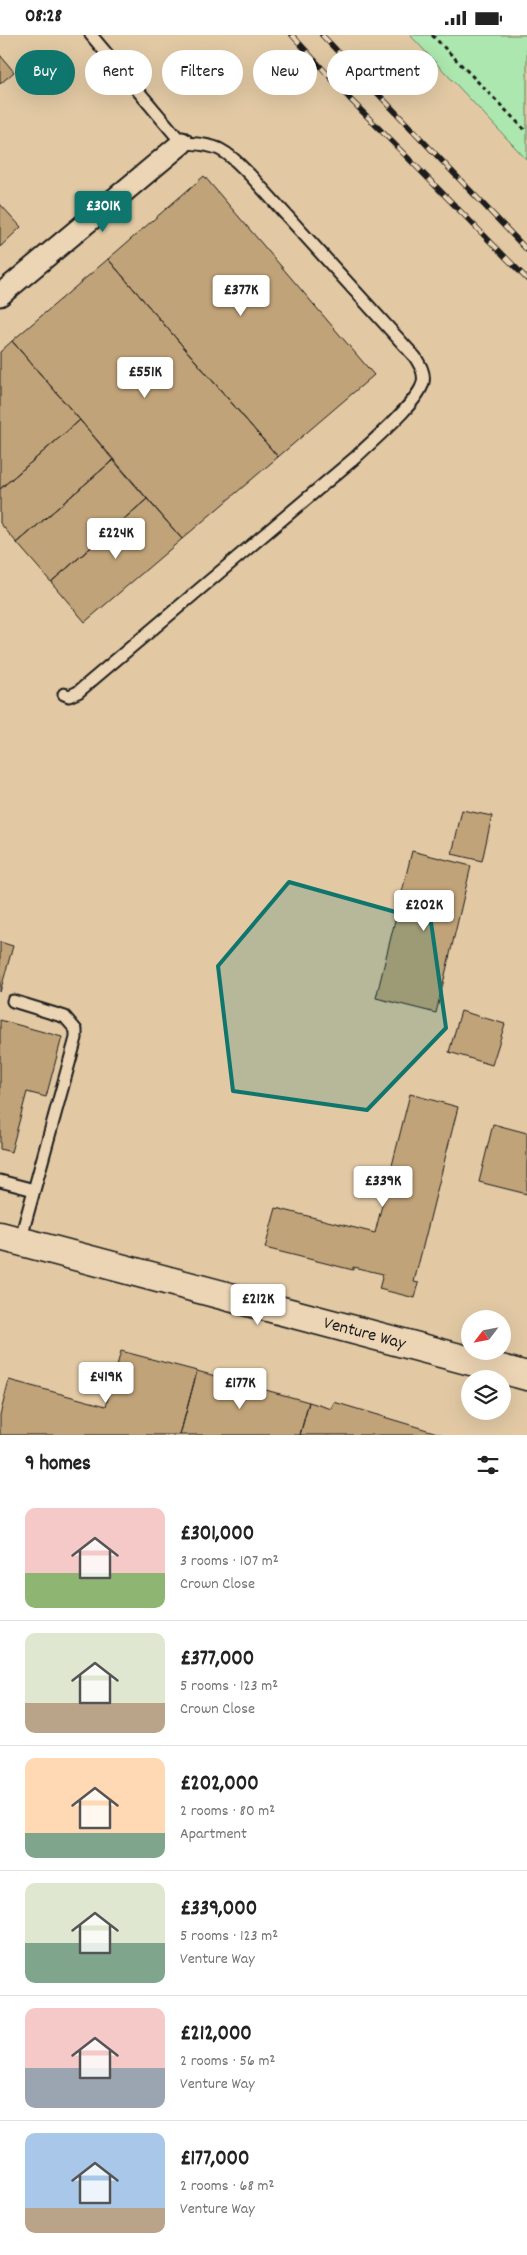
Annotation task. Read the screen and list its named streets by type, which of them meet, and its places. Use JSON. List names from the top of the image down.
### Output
{
  "streets": {
    "street": ["Venture Way"]
  },
  "north": "bottom left",
  "page": {
    "status": "08:28",
    "chip": [
      "Buy",
      "Rent",
      "Filters",
      "New",
      "Apartment"
    ],
    "price": [
      "£301K",
      "£377K",
      "£551K",
      "£224K",
      "£202K",
      "£339K",
      "£212K",
      "£419K",
      "£177K"
    ],
    "heading": "9 homes",
    "list": [
      {
        "name": "£301,000",
        "note": "3 rooms · 107 m² · Crown Close"
      },
      {
        "name": "£377,000",
        "note": "5 rooms · 123 m² · Crown Close"
      },
      {
        "name": "£202,000",
        "note": "2 rooms · 80 m² · Apartment"
      },
      {
        "name": "£339,000",
        "note": "5 rooms · 123 m² · Venture Way"
      },
      {
        "name": "£212,000",
        "note": "2 rooms · 56 m² · Venture Way"
      },
      {
        "name": "£177,000",
        "note": "2 rooms · 68 m² · Venture Way"
      }
    ]
  }
}
